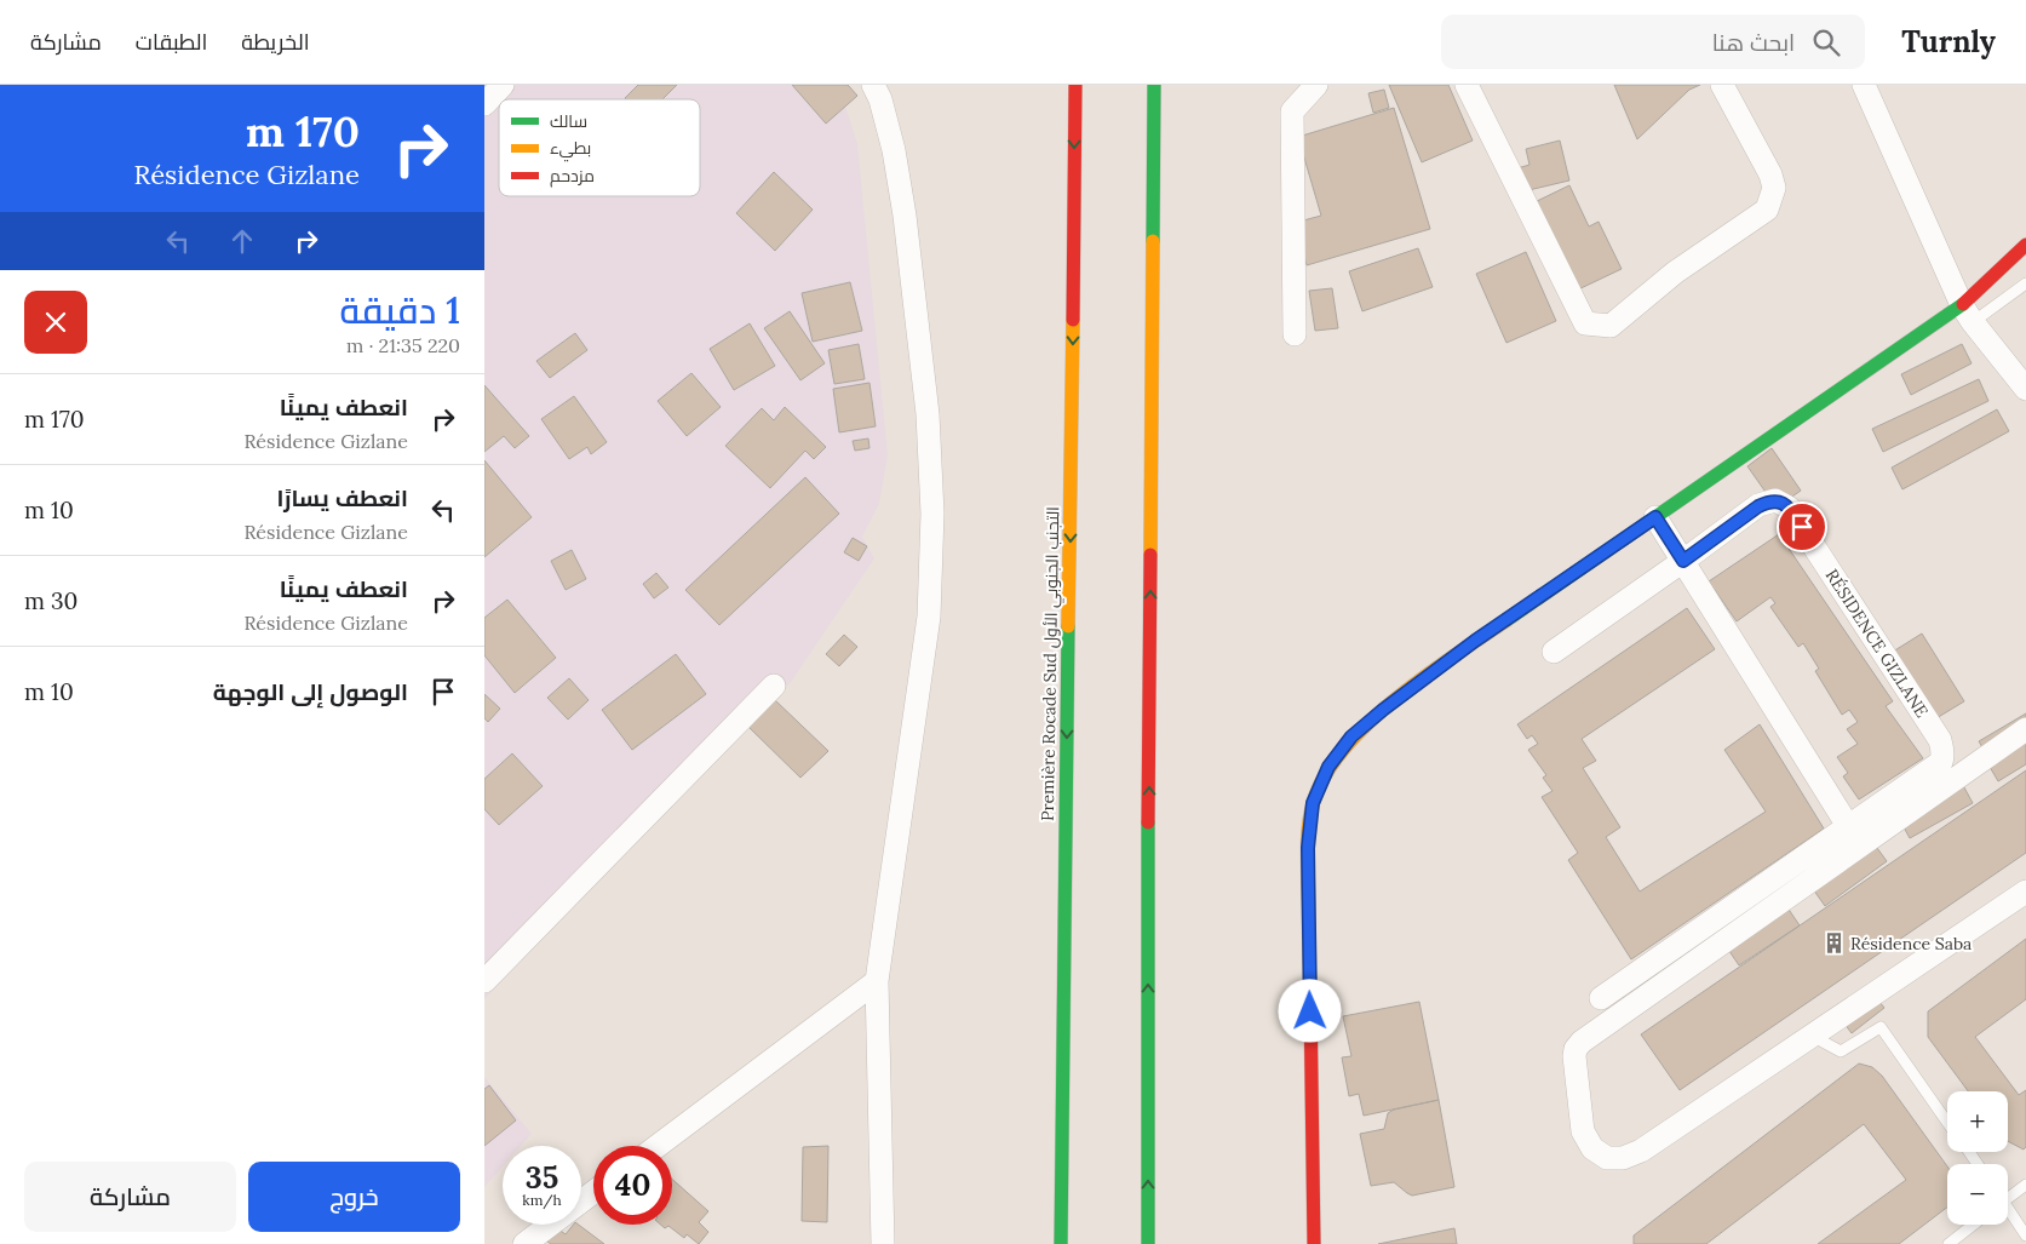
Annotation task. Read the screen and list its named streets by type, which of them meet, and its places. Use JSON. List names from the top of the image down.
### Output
{
  "streets": {
    "main road": ["Première Rocade Sud التجنب الجنوبي الأول"],
    "street": ["RÉSIDENCE GIZLANE"]
  },
  "places": {
    "building": ["Résidence Saba"]
  },
  "legend": ["سالك", "بطيء", "مزدحم"],
  "page": {
    "header": "Turnly",
    "search": "ابحث هنا",
    "nav": ["الخريطة", "الطبقات", "مشاركة"],
    "turn": ["170 m", "Résidence Gizlane"],
    "heading": ["1 دقيقة", "220 m · 21:35"],
    "list": [
      {
        "name": "انعطف يمينًا",
        "note": "Résidence Gizlane",
        "value": "170 m"
      },
      {
        "name": "انعطف يسارًا",
        "note": "Résidence Gizlane",
        "value": "10 m"
      },
      {
        "name": "انعطف يمينًا",
        "note": "Résidence Gizlane",
        "value": "30 m"
      },
      {
        "name": "الوصول إلى الوجهة",
        "value": "10 m"
      }
    ],
    "map_buttons": ["+", "−"],
    "speed": "35 km/h",
    "limit": "40",
    "buttons": ["خروج", "مشاركة"]
  }
}
